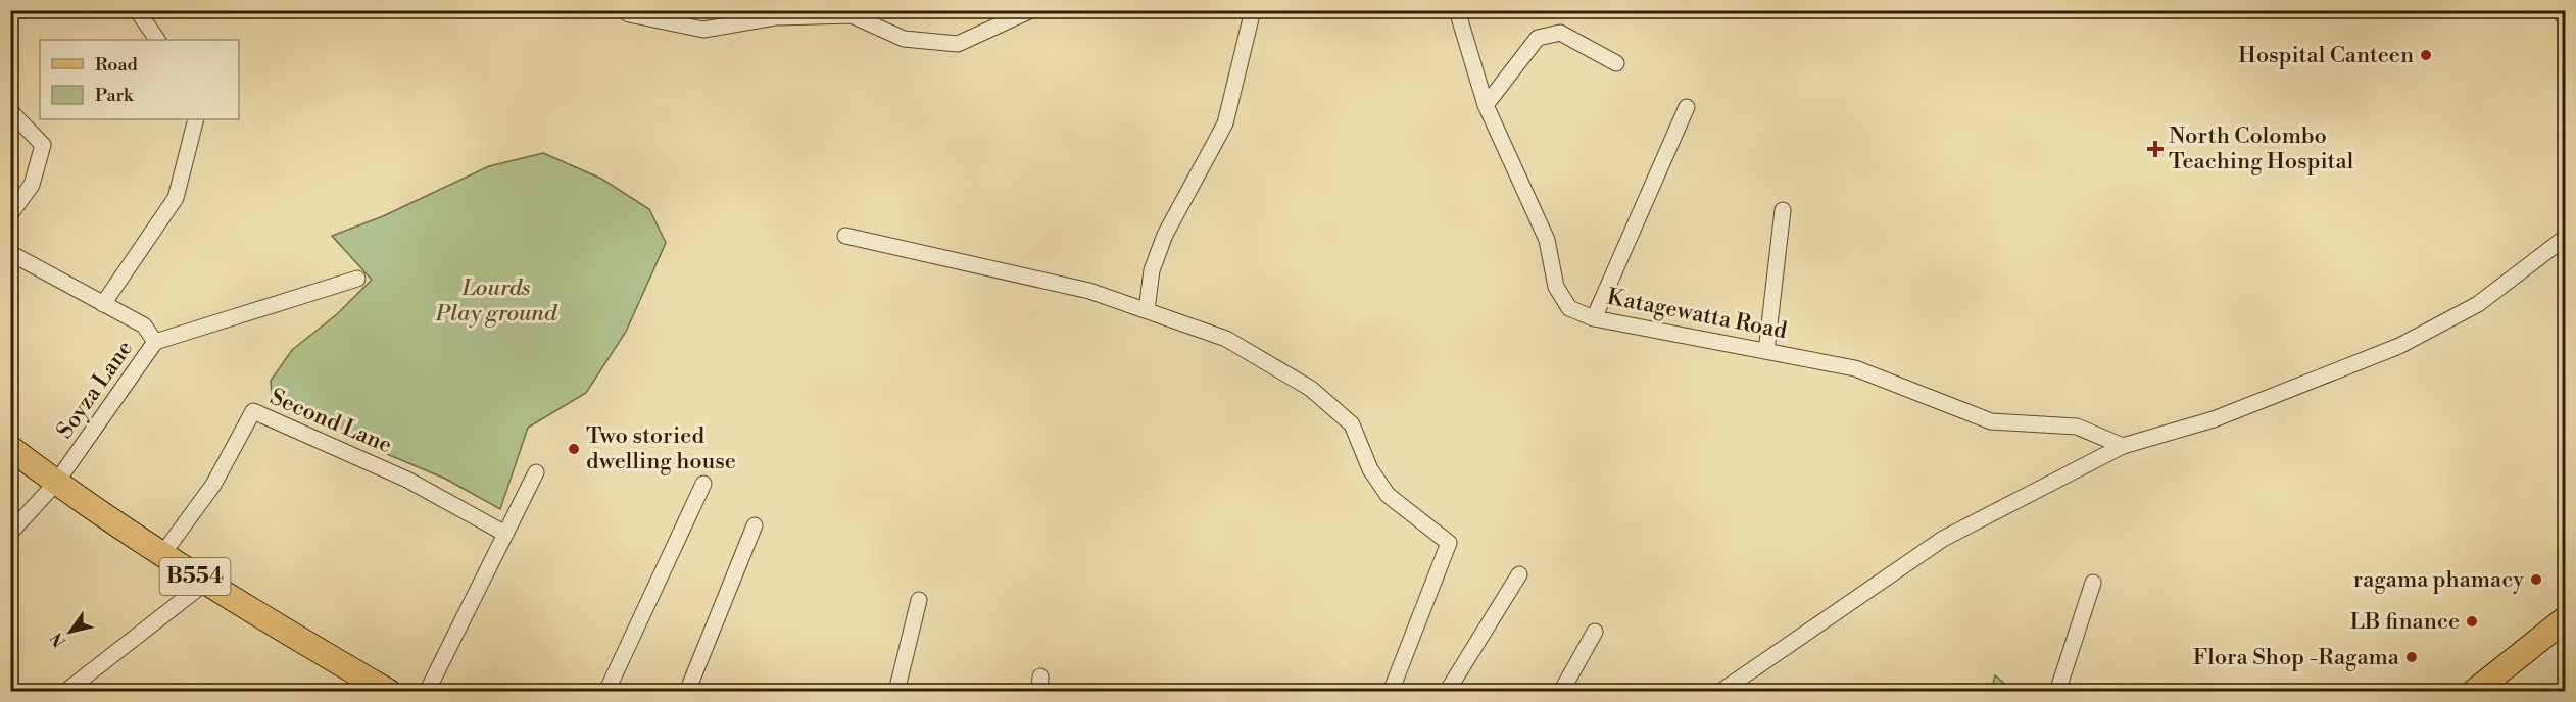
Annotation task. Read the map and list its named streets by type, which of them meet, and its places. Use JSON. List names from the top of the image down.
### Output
{
  "streets": {
    "main road": ["B554"],
    "street": ["Katagewatta Road", "Soyza Lane", "Second Lane"]
  },
  "crossings": [
    ["Soyza Lane", "B554"],
    ["Second Lane", "B554"]
  ],
  "parks": ["Lourds Play ground"],
  "places": {
    "other": [
      "Hospital Canteen",
      "Two storied dwelling house",
      "ragama phamacy",
      "LB finance",
      "Flora Shop -Ragama"
    ],
    "health": ["North Colombo Teaching Hospital"]
  },
  "legend": ["Road", "Park"],
  "north": "bottom left"
}
